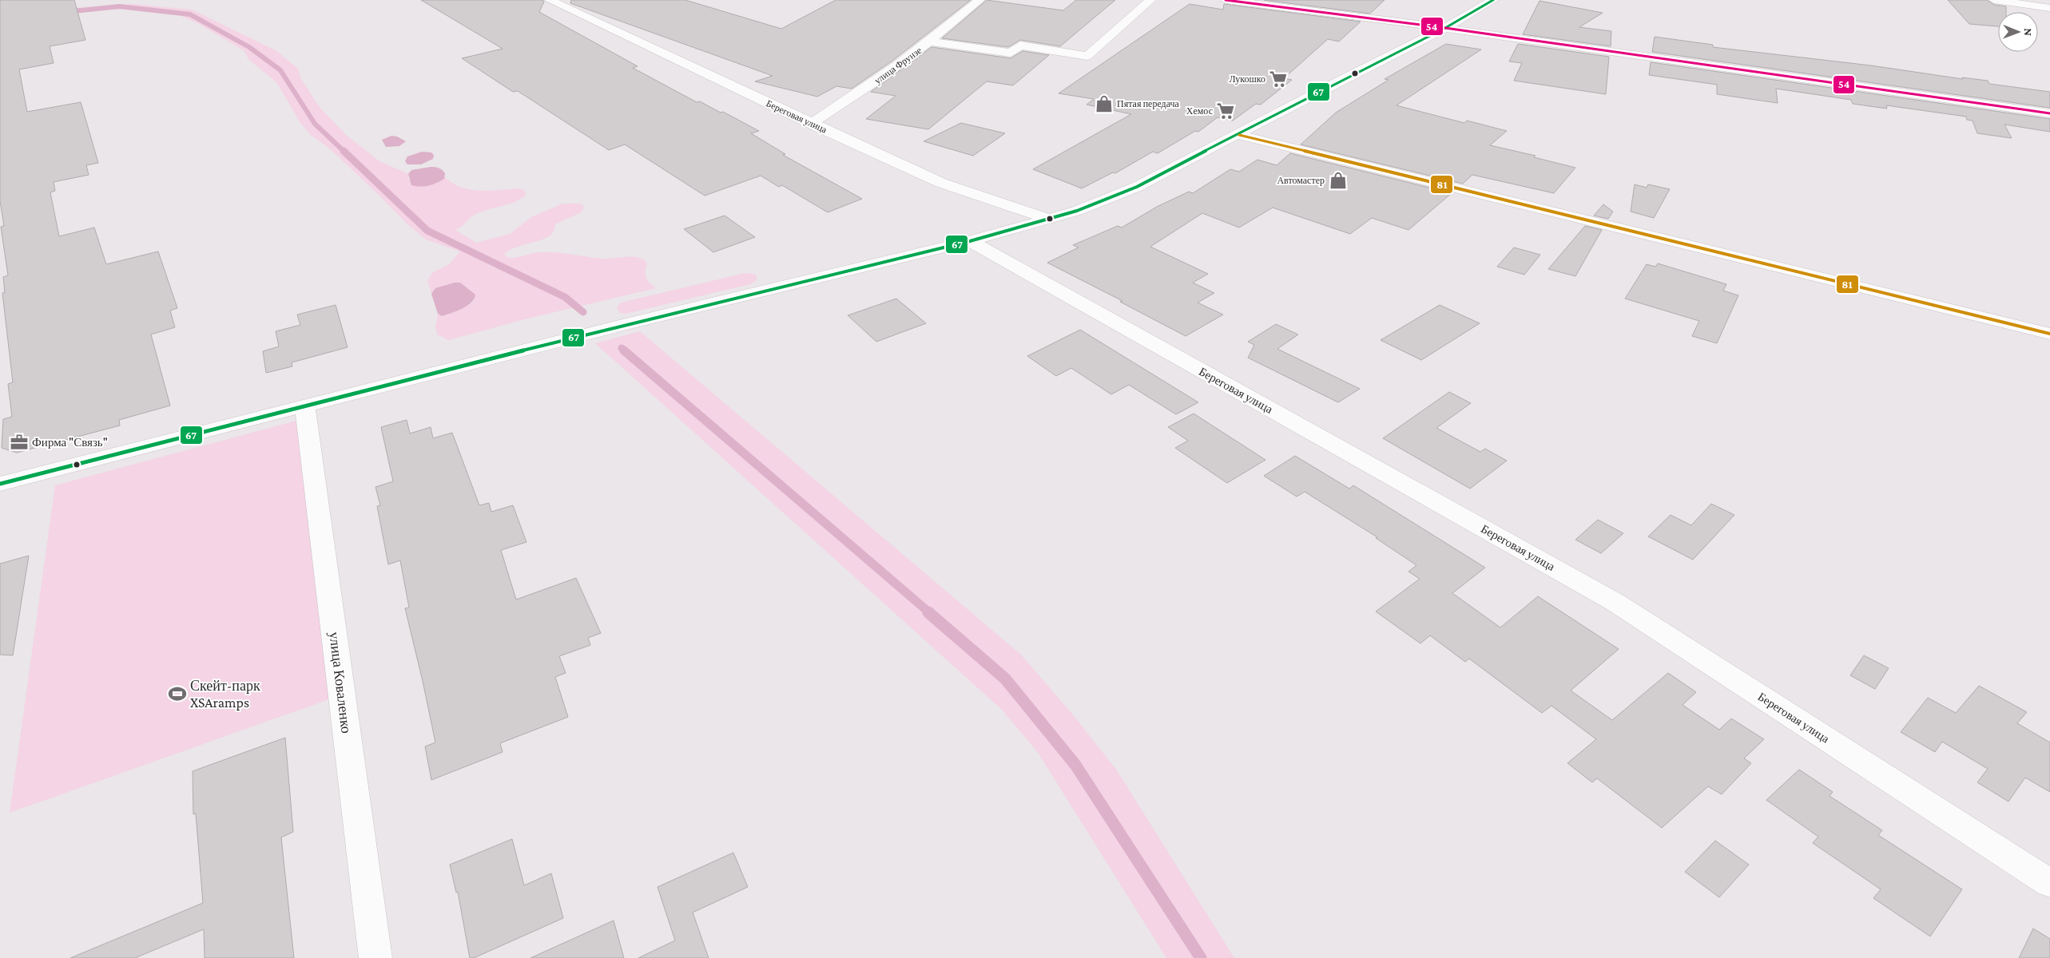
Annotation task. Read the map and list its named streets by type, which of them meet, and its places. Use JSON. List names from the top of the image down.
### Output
{
  "streets": {
    "street": ["улица Фрунзе", "Береговая улица", "улица Коваленко"]
  },
  "crossings": [
    ["улица Фрунзе", "Береговая улица"]
  ],
  "places": {
    "supermarket": ["Лукошко", "Хемос"],
    "shop": ["Пятая передача", "Автомастер"],
    "office": ["Фирма \"Связь\""],
    "sports": ["Скейт-парк XSAramps"]
  },
  "lines": ["transit line 67", "transit line 54", "transit line 81"],
  "north": "right"
}
